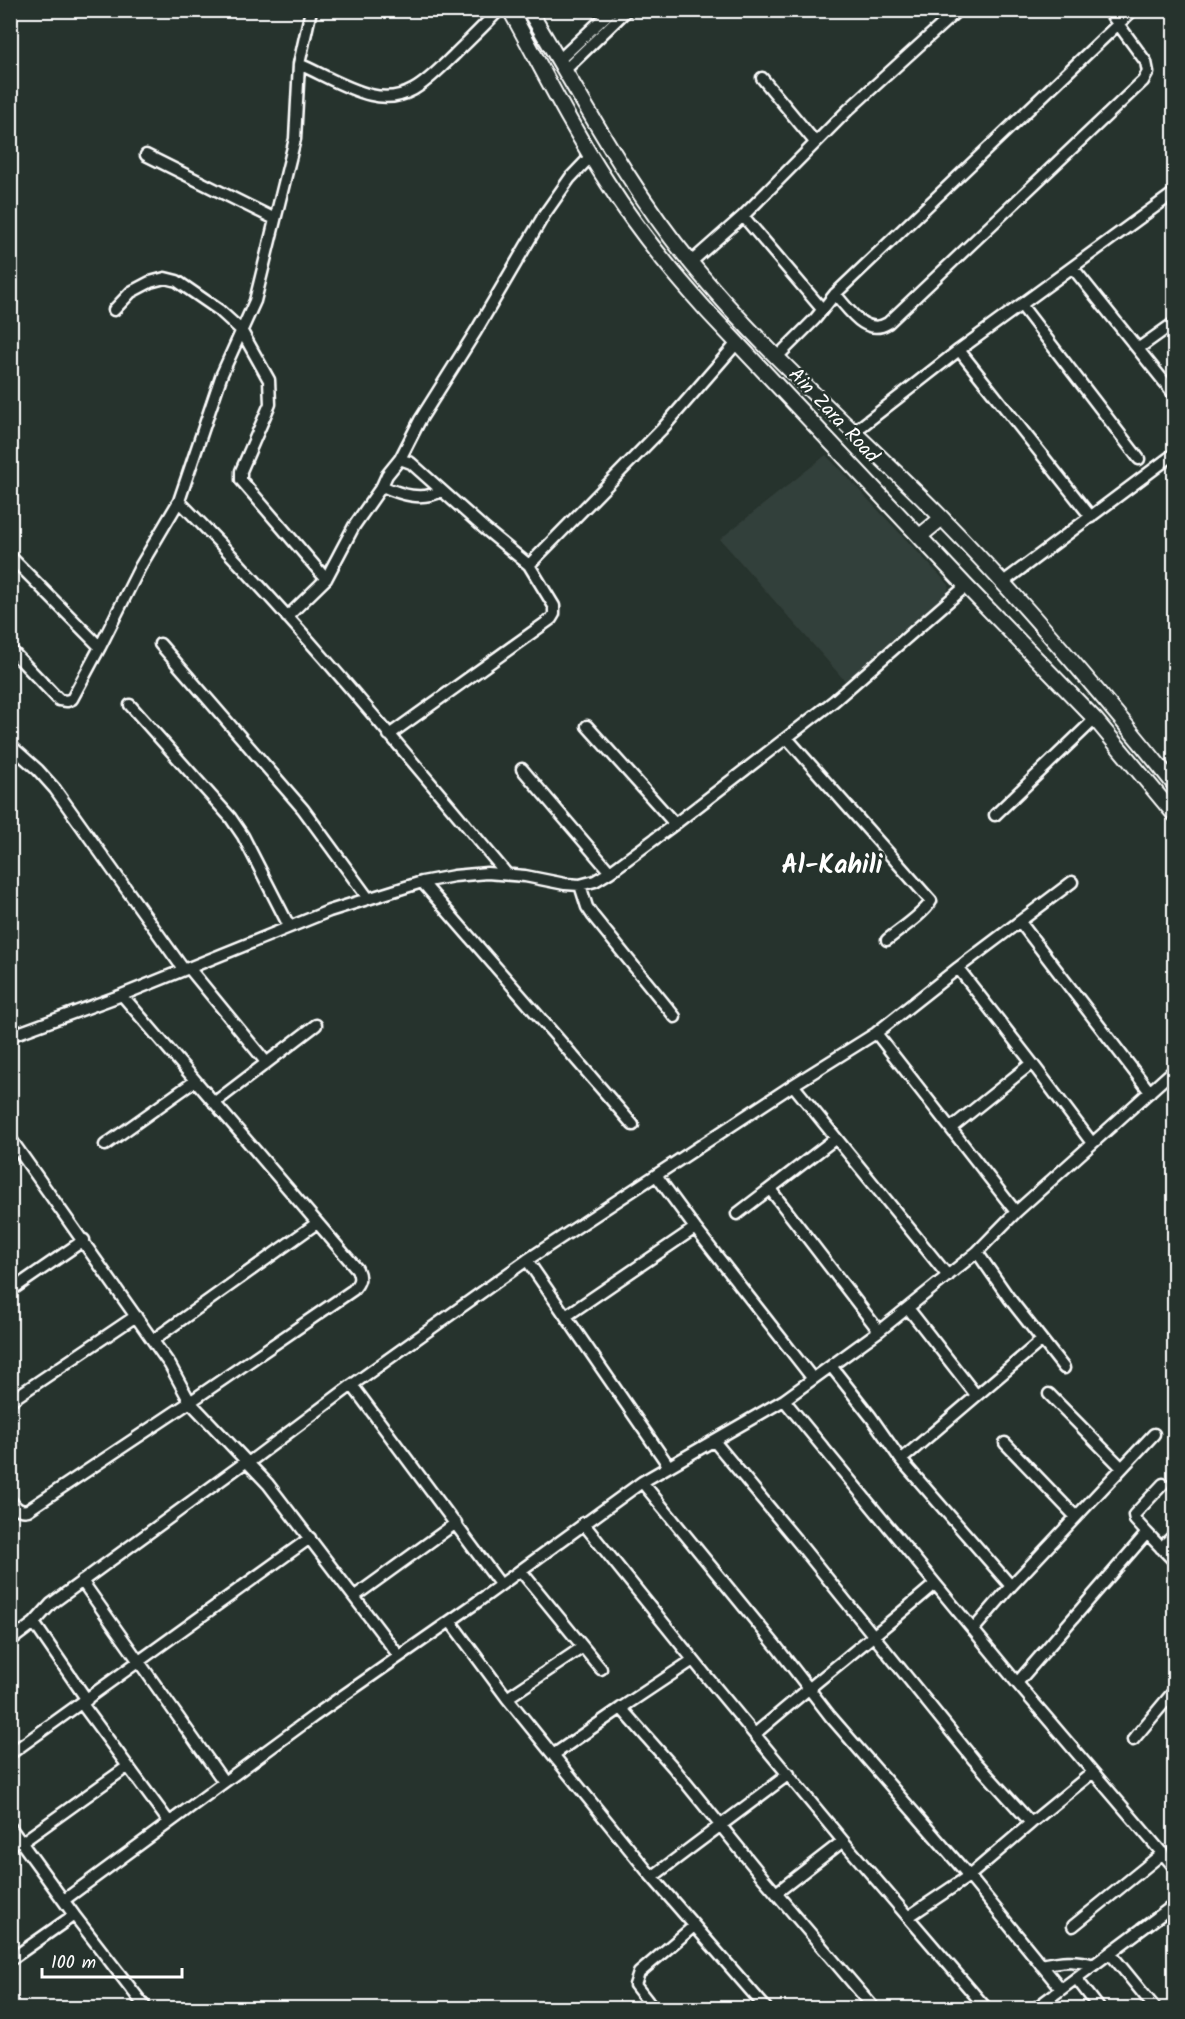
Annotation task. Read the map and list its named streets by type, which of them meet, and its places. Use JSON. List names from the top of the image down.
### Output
{
  "streets": {
    "main road": ["Ain Zara Road"]
  },
  "districts": ["Al-Kahili"],
  "scale_bar": "100 m"
}
